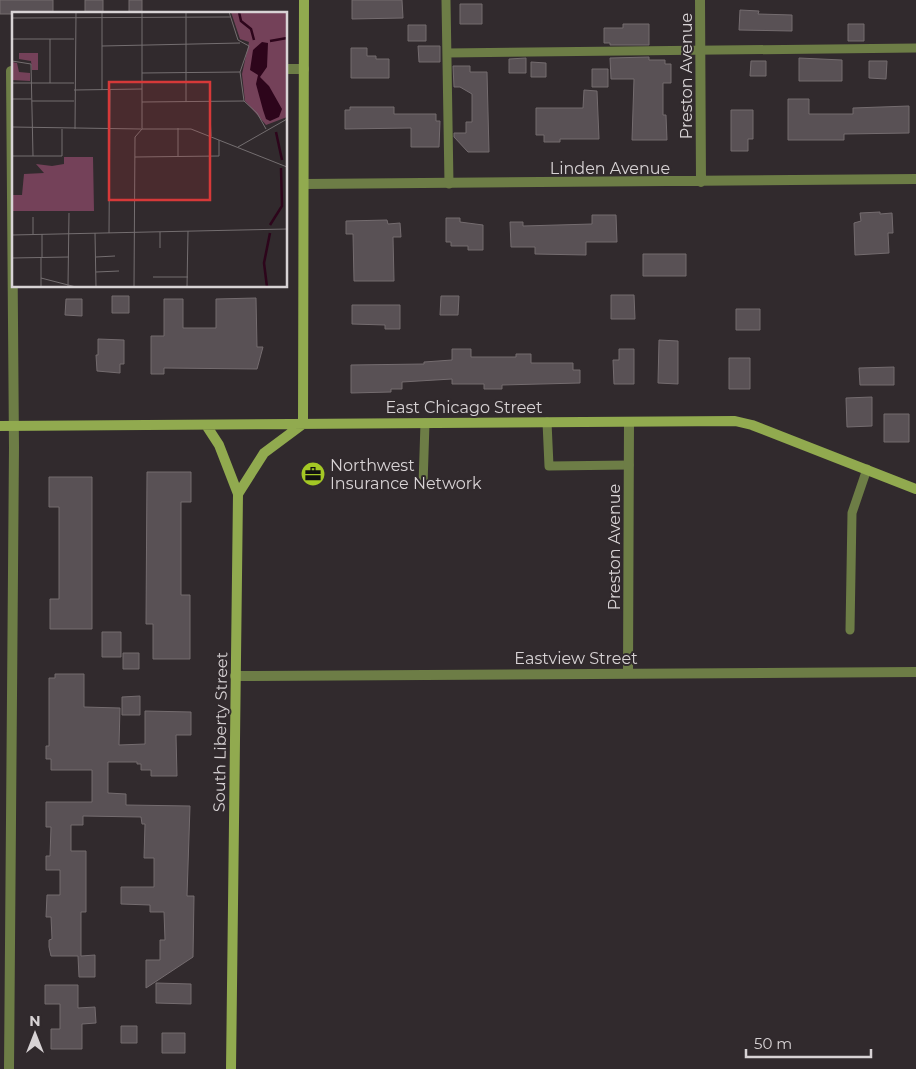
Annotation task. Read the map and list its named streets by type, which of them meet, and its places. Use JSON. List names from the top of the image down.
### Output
{
  "streets": {
    "main road": ["East Chicago Street", "South Liberty Street"],
    "street": ["Preston Avenue", "Linden Avenue", "Eastview Street"]
  },
  "crossings": [
    ["Preston Avenue", "Linden Avenue"],
    ["Preston Avenue", "East Chicago Street"],
    ["Preston Avenue", "Eastview Street"],
    ["Eastview Street", "South Liberty Street"]
  ],
  "places": {
    "office": ["Northwest Insurance Network"]
  },
  "scale_bar": "50 m",
  "north": "top"
}
